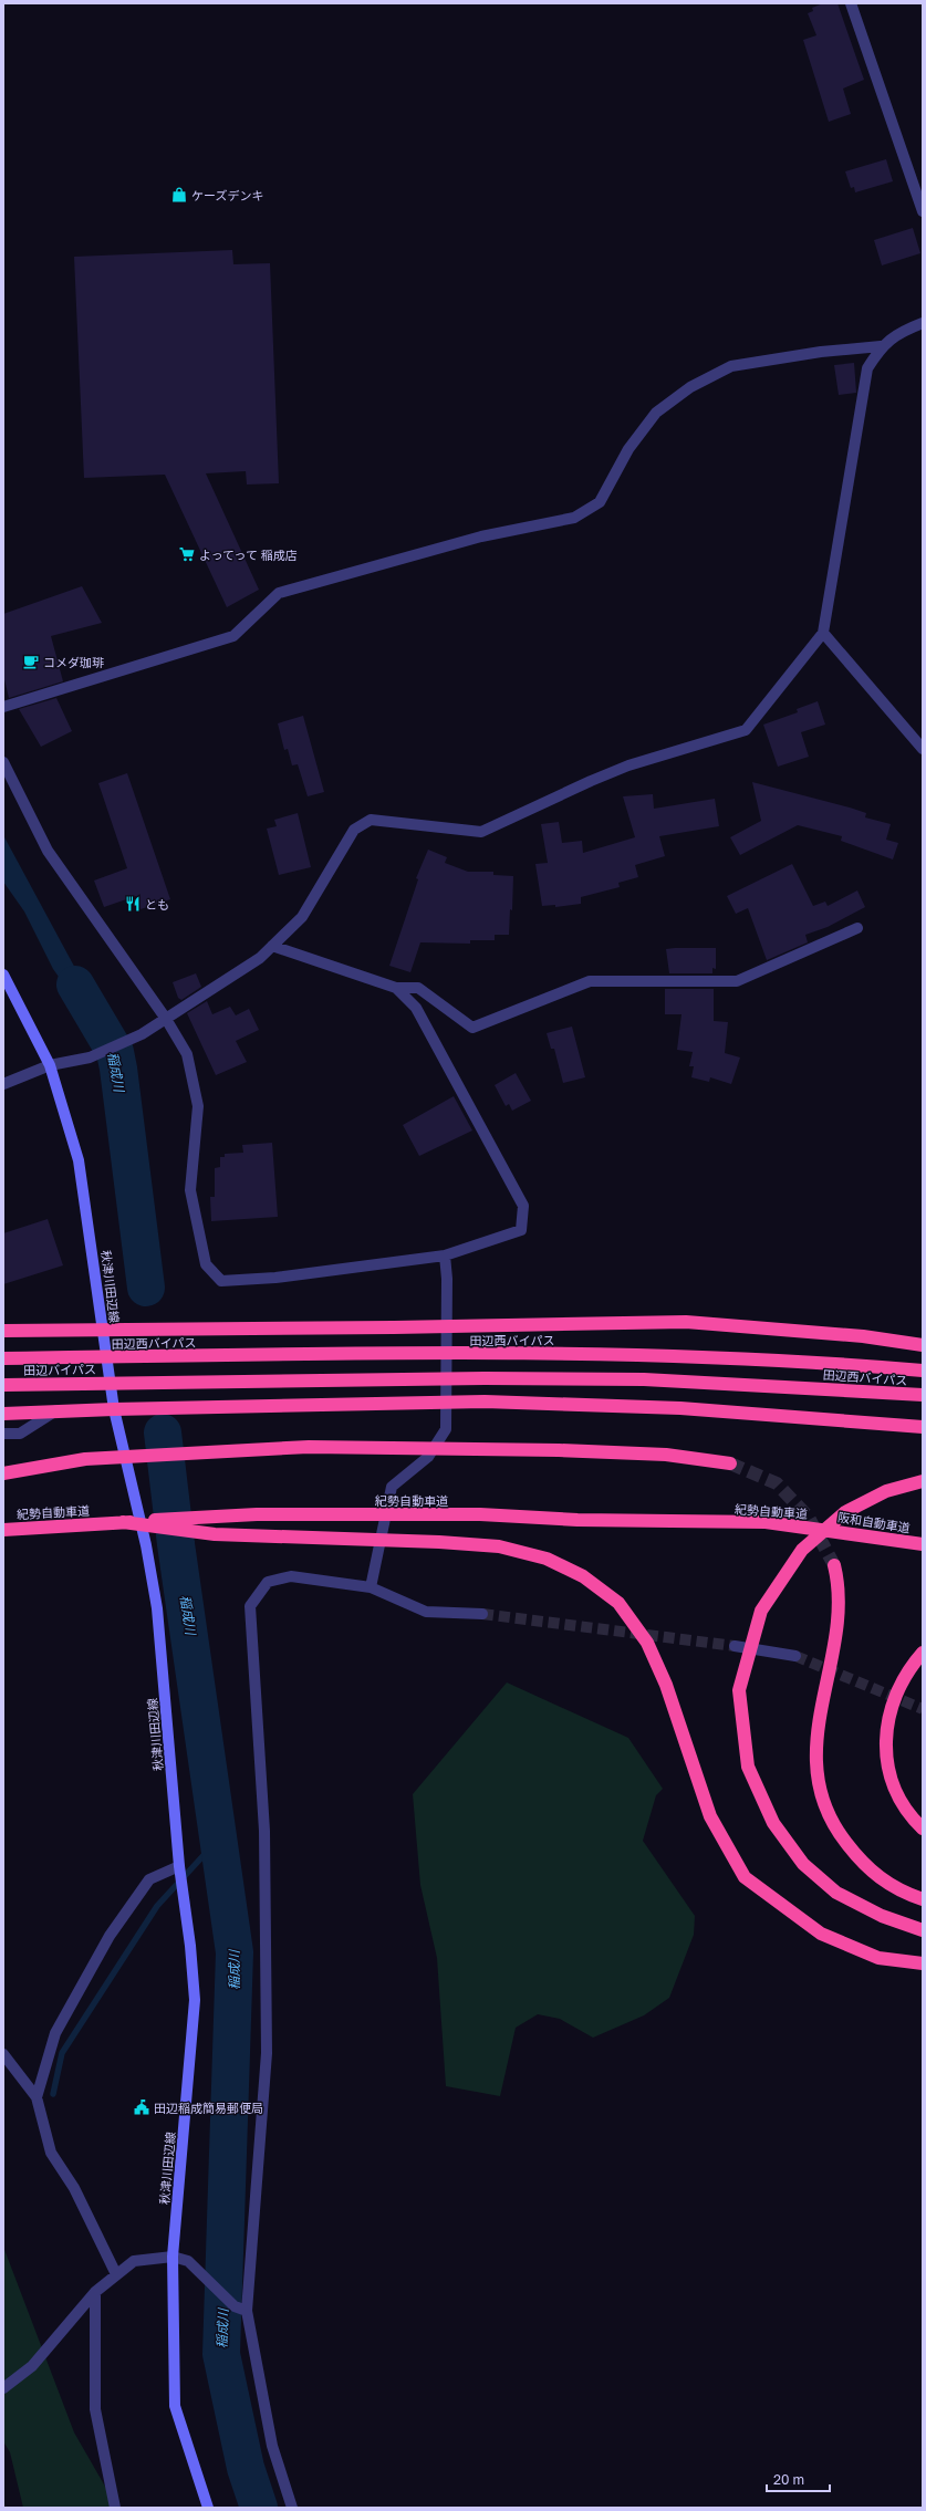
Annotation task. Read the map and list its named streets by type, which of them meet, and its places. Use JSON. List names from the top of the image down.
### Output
{
  "streets": {
    "highway": [
      "田辺西バイパス",
      "田辺バイパス",
      "紀勢自動車道",
      "阪和自動車道"
    ],
    "main road": ["秋津川田辺線"]
  },
  "crossings": [
    ["田辺西バイパス", "田辺バイパス"],
    ["紀勢自動車道", "阪和自動車道"]
  ],
  "water": ["稲成川"],
  "places": {
    "shop": ["ケーズデンキ"],
    "supermarket": ["よってって 稲成店"],
    "cafe": ["コメダ珈琲"],
    "restaurant": ["とも"],
    "public building": ["田辺稲成簡易郵便局"]
  },
  "scale_bar": "20 m"
}
